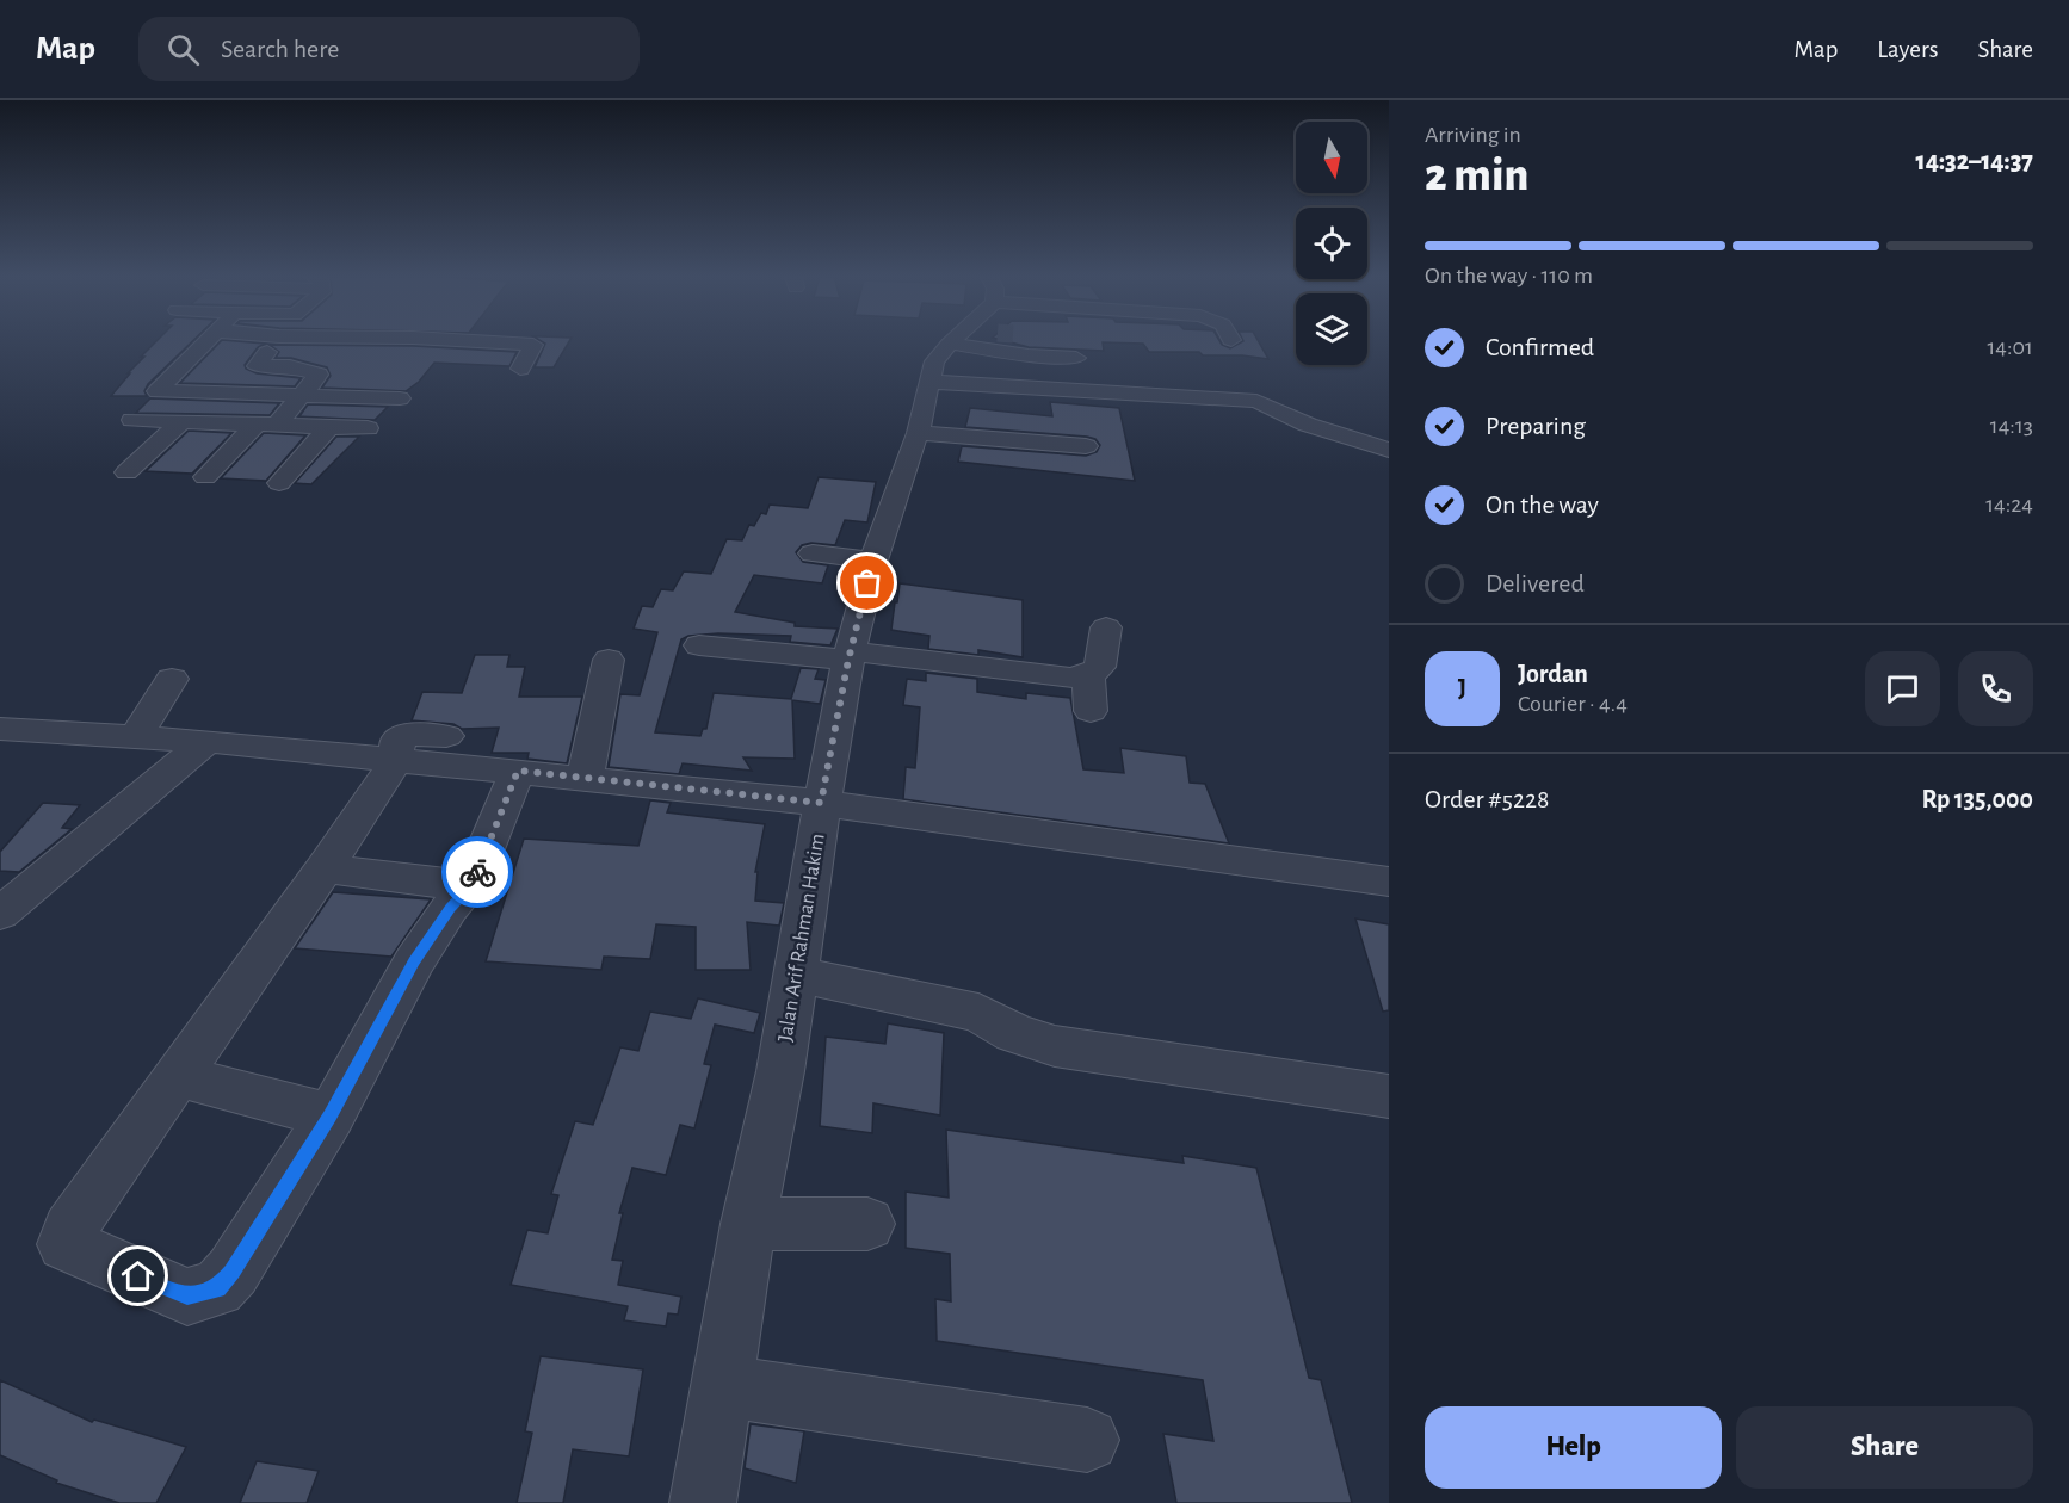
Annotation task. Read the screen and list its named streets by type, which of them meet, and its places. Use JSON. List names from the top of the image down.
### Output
{
  "streets": {
    "street": ["Jalan Arif Rahman Hakim"]
  },
  "north": "bottom",
  "page": {
    "header": "Map",
    "search": "Search here",
    "nav": ["Map", "Layers", "Share"],
    "heading": ["2 min", "Arriving in", "14:32–14:37"],
    "panel": [
      "Jordan",
      "Courier · 4.4",
      "Order #5228",
      "Rp 135,000"
    ],
    "bar": "On the way · 110 m",
    "list": [
      ["Confirmed", "14:01"],
      ["Preparing", "14:13"],
      ["On the way", "14:24"],
      "Delivered"
    ],
    "round": "J",
    "buttons": ["Help", "Share"]
  }
}
